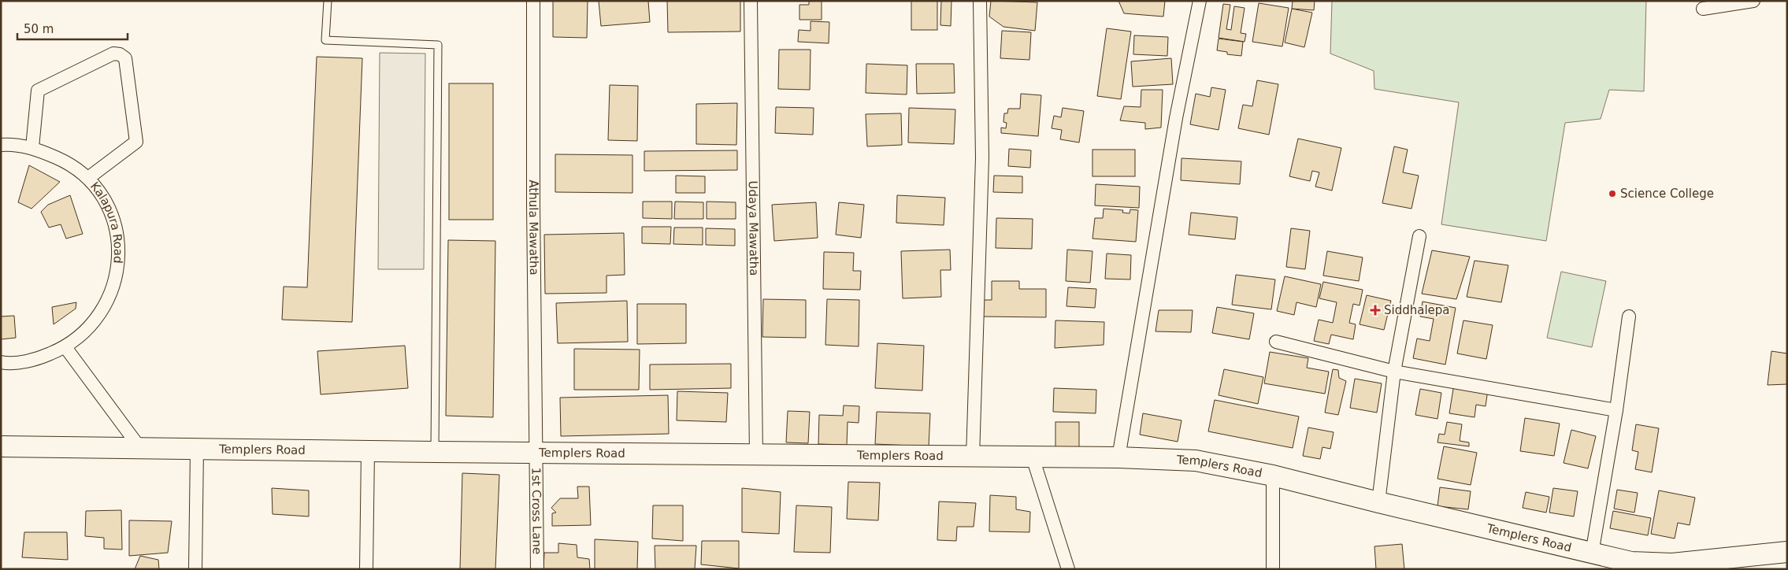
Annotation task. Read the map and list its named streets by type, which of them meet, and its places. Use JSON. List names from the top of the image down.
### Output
{
  "streets": {
    "main road": ["Templers Road"],
    "street": [
      "Kalapura Road",
      "Athula Mawatha",
      "Udaya Mawatha",
      "1st Cross Lane"
    ]
  },
  "crossings": [
    ["Athula Mawatha", "Templers Road"],
    ["Athula Mawatha", "1st Cross Lane"],
    ["Udaya Mawatha", "Templers Road"],
    ["Templers Road", "1st Cross Lane"]
  ],
  "places": {
    "other": ["Science College"],
    "health": ["Siddhalepa"]
  },
  "scale_bar": "50 m"
}
